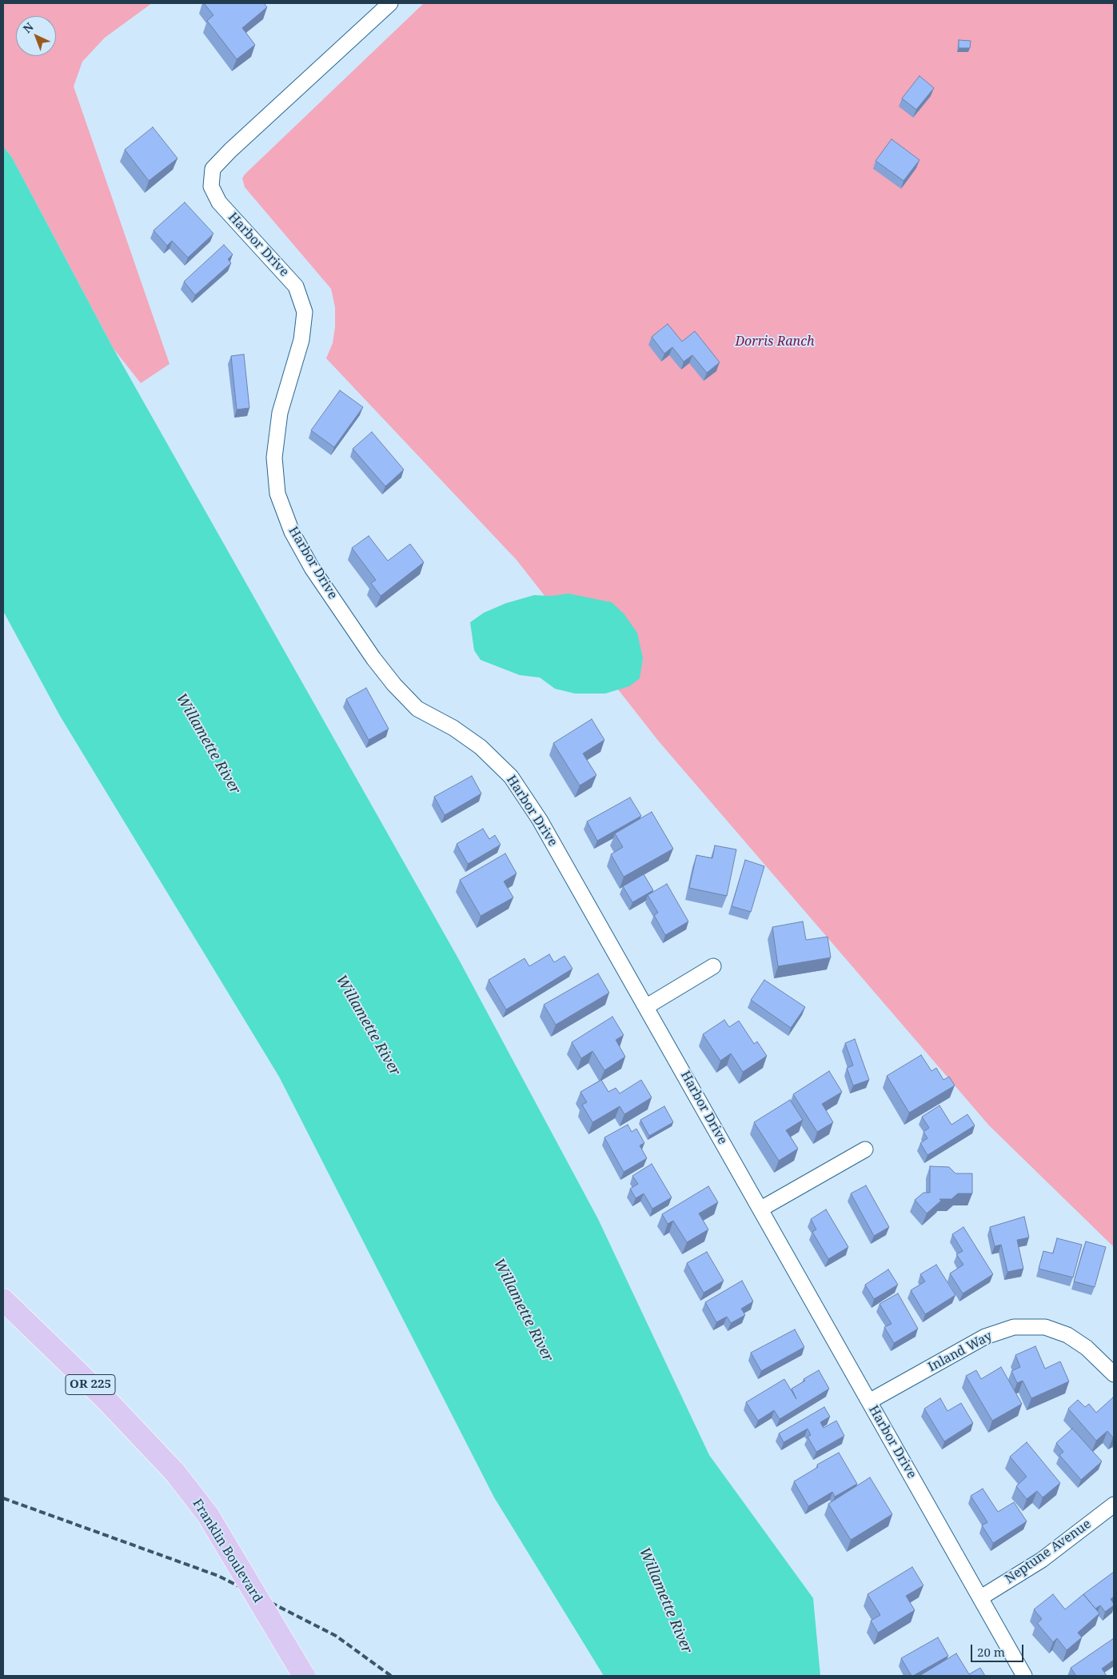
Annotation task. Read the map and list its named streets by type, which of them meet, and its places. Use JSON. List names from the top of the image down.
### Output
{
  "streets": {
    "main road": ["OR 225", "Franklin Boulevard"],
    "street": ["Harbor Drive", "Inland Way", "Neptune Avenue"]
  },
  "crossings": [
    ["Harbor Drive", "Inland Way"],
    ["Harbor Drive", "Neptune Avenue"]
  ],
  "water": ["Willamette River"],
  "parks": ["Dorris Ranch"],
  "scale_bar": "20 m",
  "north": "top left"
}
